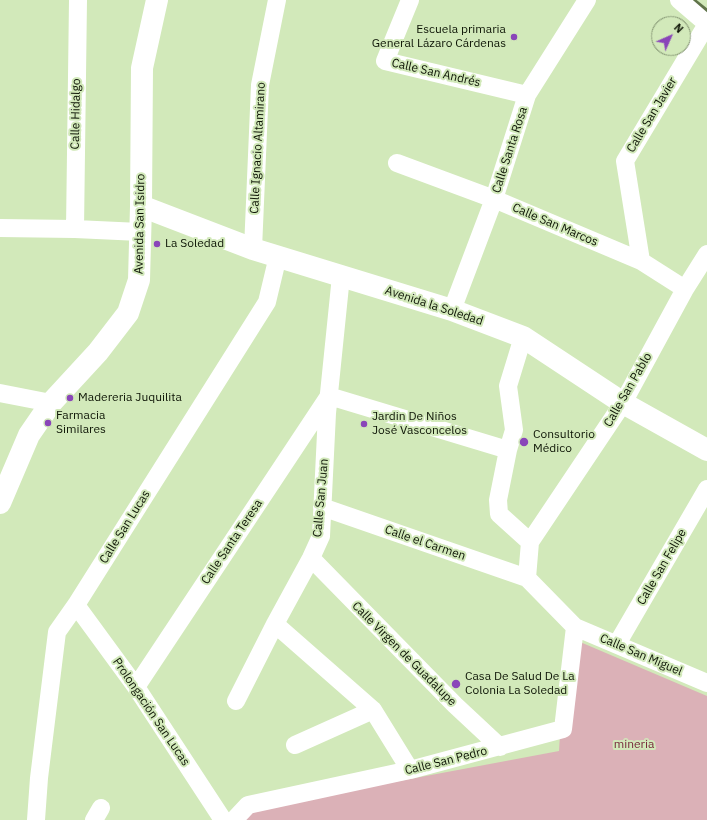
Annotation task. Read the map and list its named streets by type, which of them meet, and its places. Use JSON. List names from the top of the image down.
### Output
{
  "streets": {
    "street": [
      "Calle San Andrés",
      "Calle Hidalgo",
      "Calle San Javier",
      "Calle Ignacio Altamirano",
      "Calle Santa Rosa",
      "Avenida San Isidro",
      "Calle San Marcos",
      "Avenida la Soledad",
      "Calle San Pablo",
      "Calle San Juan",
      "Calle San Lucas",
      "Calle Santa Teresa",
      "Calle el Carmen",
      "Calle San Felipe",
      "Calle Virgen de Guadalupe",
      "Calle San Miguel",
      "Prolongación San Lucas",
      "Calle San Pedro"
    ]
  },
  "crossings": [
    ["Calle San Andrés", "Calle Santa Rosa"],
    ["Calle San Javier", "Calle San Marcos"],
    ["Calle Ignacio Altamirano", "Avenida la Soledad"],
    ["Calle Santa Rosa", "Calle San Marcos"],
    ["Calle Santa Rosa", "Avenida la Soledad"],
    ["Avenida San Isidro", "Avenida la Soledad"],
    ["Calle San Marcos", "Calle San Pablo"],
    ["Avenida la Soledad", "Calle San Pablo"],
    ["Avenida la Soledad", "Calle San Juan"],
    ["Avenida la Soledad", "Calle San Lucas"],
    ["Calle San Juan", "Calle Santa Teresa"],
    ["Calle San Juan", "Calle el Carmen"],
    ["Calle San Juan", "Calle Virgen de Guadalupe"],
    ["Calle San Lucas", "Prolongación San Lucas"],
    ["Calle Santa Teresa", "Prolongación San Lucas"],
    ["Calle San Felipe", "Calle San Miguel"],
    ["Calle Virgen de Guadalupe", "Calle San Pedro"],
    ["Calle San Miguel", "Calle San Pedro"]
  ],
  "parks": ["mineria"],
  "places": [
    "Escuela primaria General Lázaro Cárdenas",
    "La Soledad",
    "Madereria Juquilita",
    "Farmacia Similares",
    "Jardin De Niños José Vasconcelos",
    "Consultorio Médico",
    "Casa De Salud De La Colonia La Soledad"
  ],
  "north": "top right"
}
